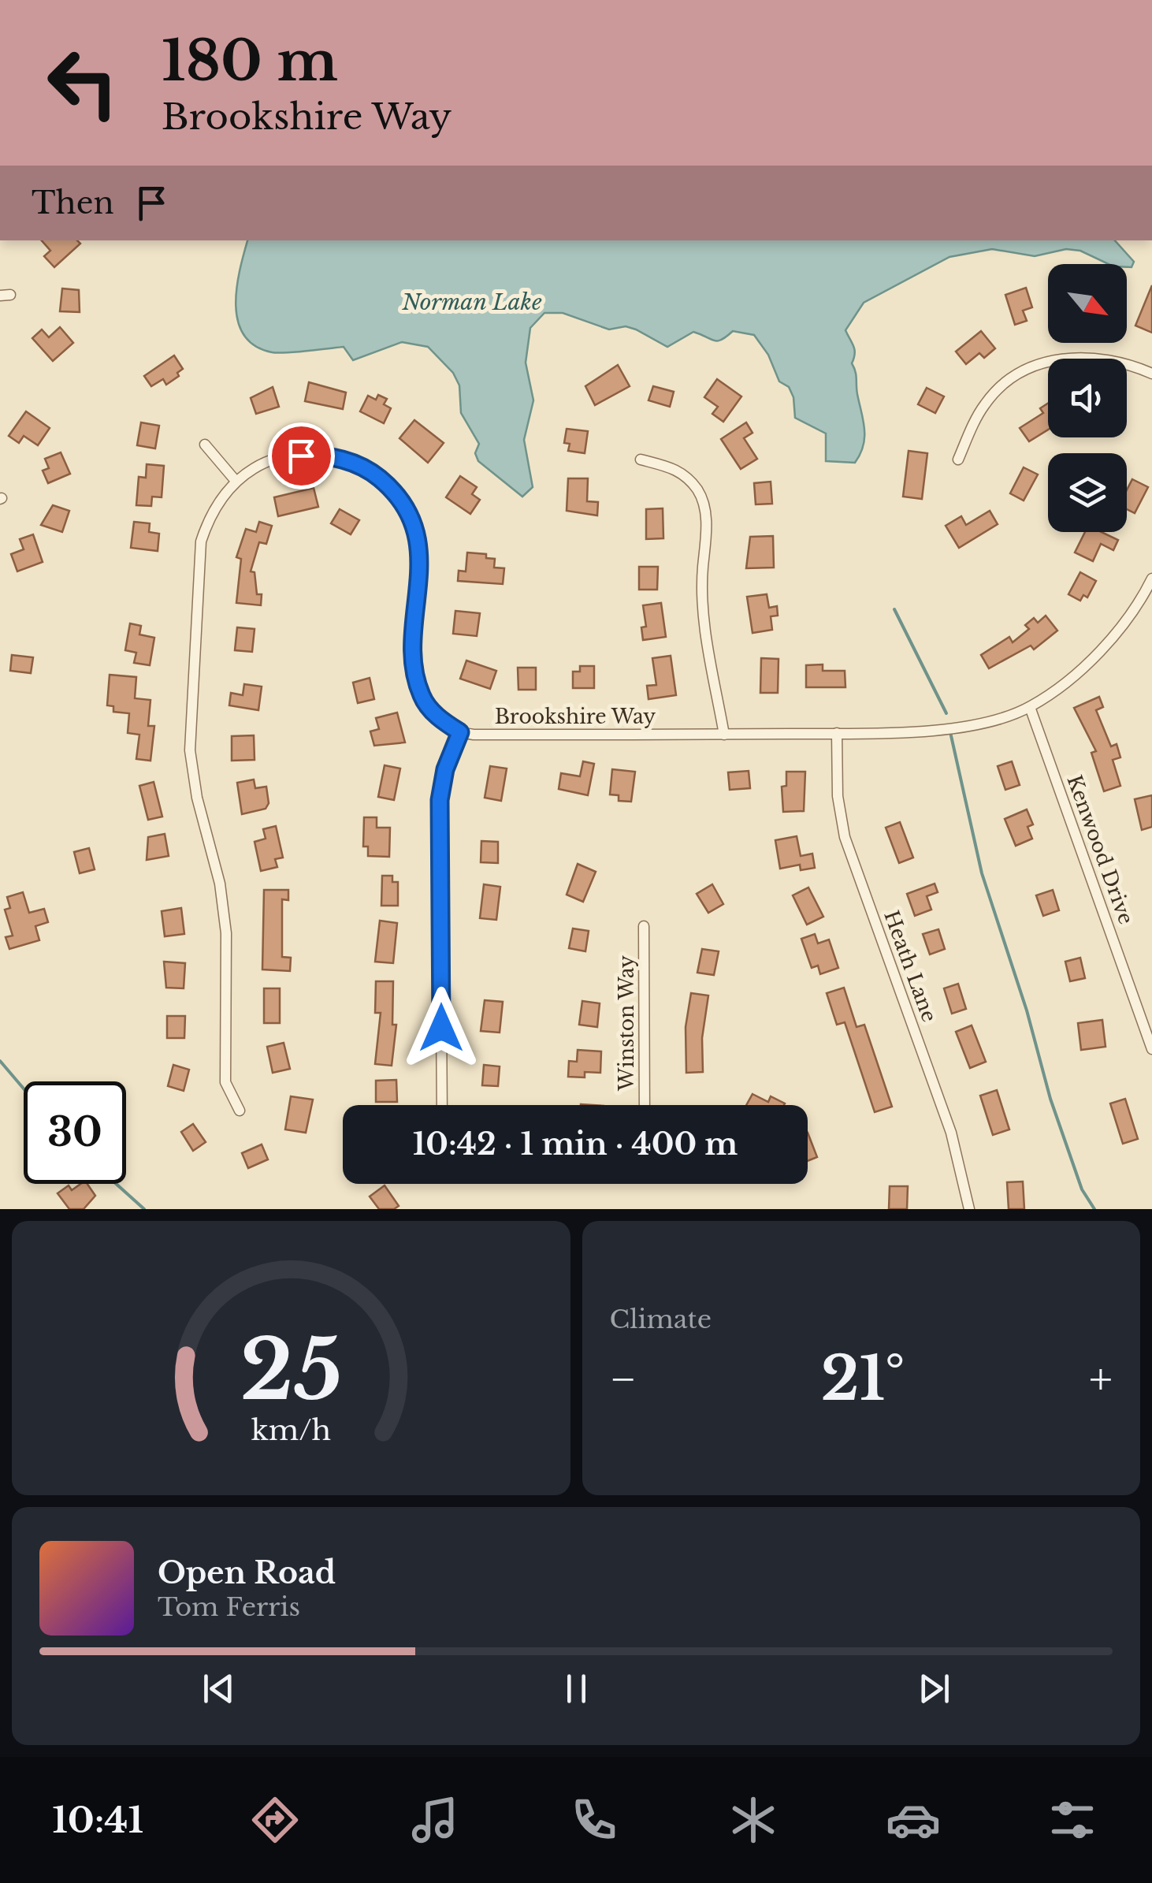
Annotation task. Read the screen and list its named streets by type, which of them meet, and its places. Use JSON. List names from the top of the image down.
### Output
{
  "streets": {
    "street": [
      "Brookshire Way",
      "Kenwood Drive",
      "Heath Lane",
      "Winston Way"
    ]
  },
  "crossings": [
    ["Brookshire Way", "Kenwood Drive"],
    ["Brookshire Way", "Heath Lane"]
  ],
  "water": ["Norman Lake"],
  "north": "bottom right",
  "page": {
    "turn": ["180 m", "Brookshire Way"],
    "then": "Then",
    "limit": "30",
    "trip": "10:42 · 1 min · 400 m",
    "tile": "Climate",
    "heat": ["−", "21°", "+"],
    "song": ["Open Road", "Tom Ferris"],
    "tabs": "10:41",
    "gauge": ["25", "km/h"]
  }
}
